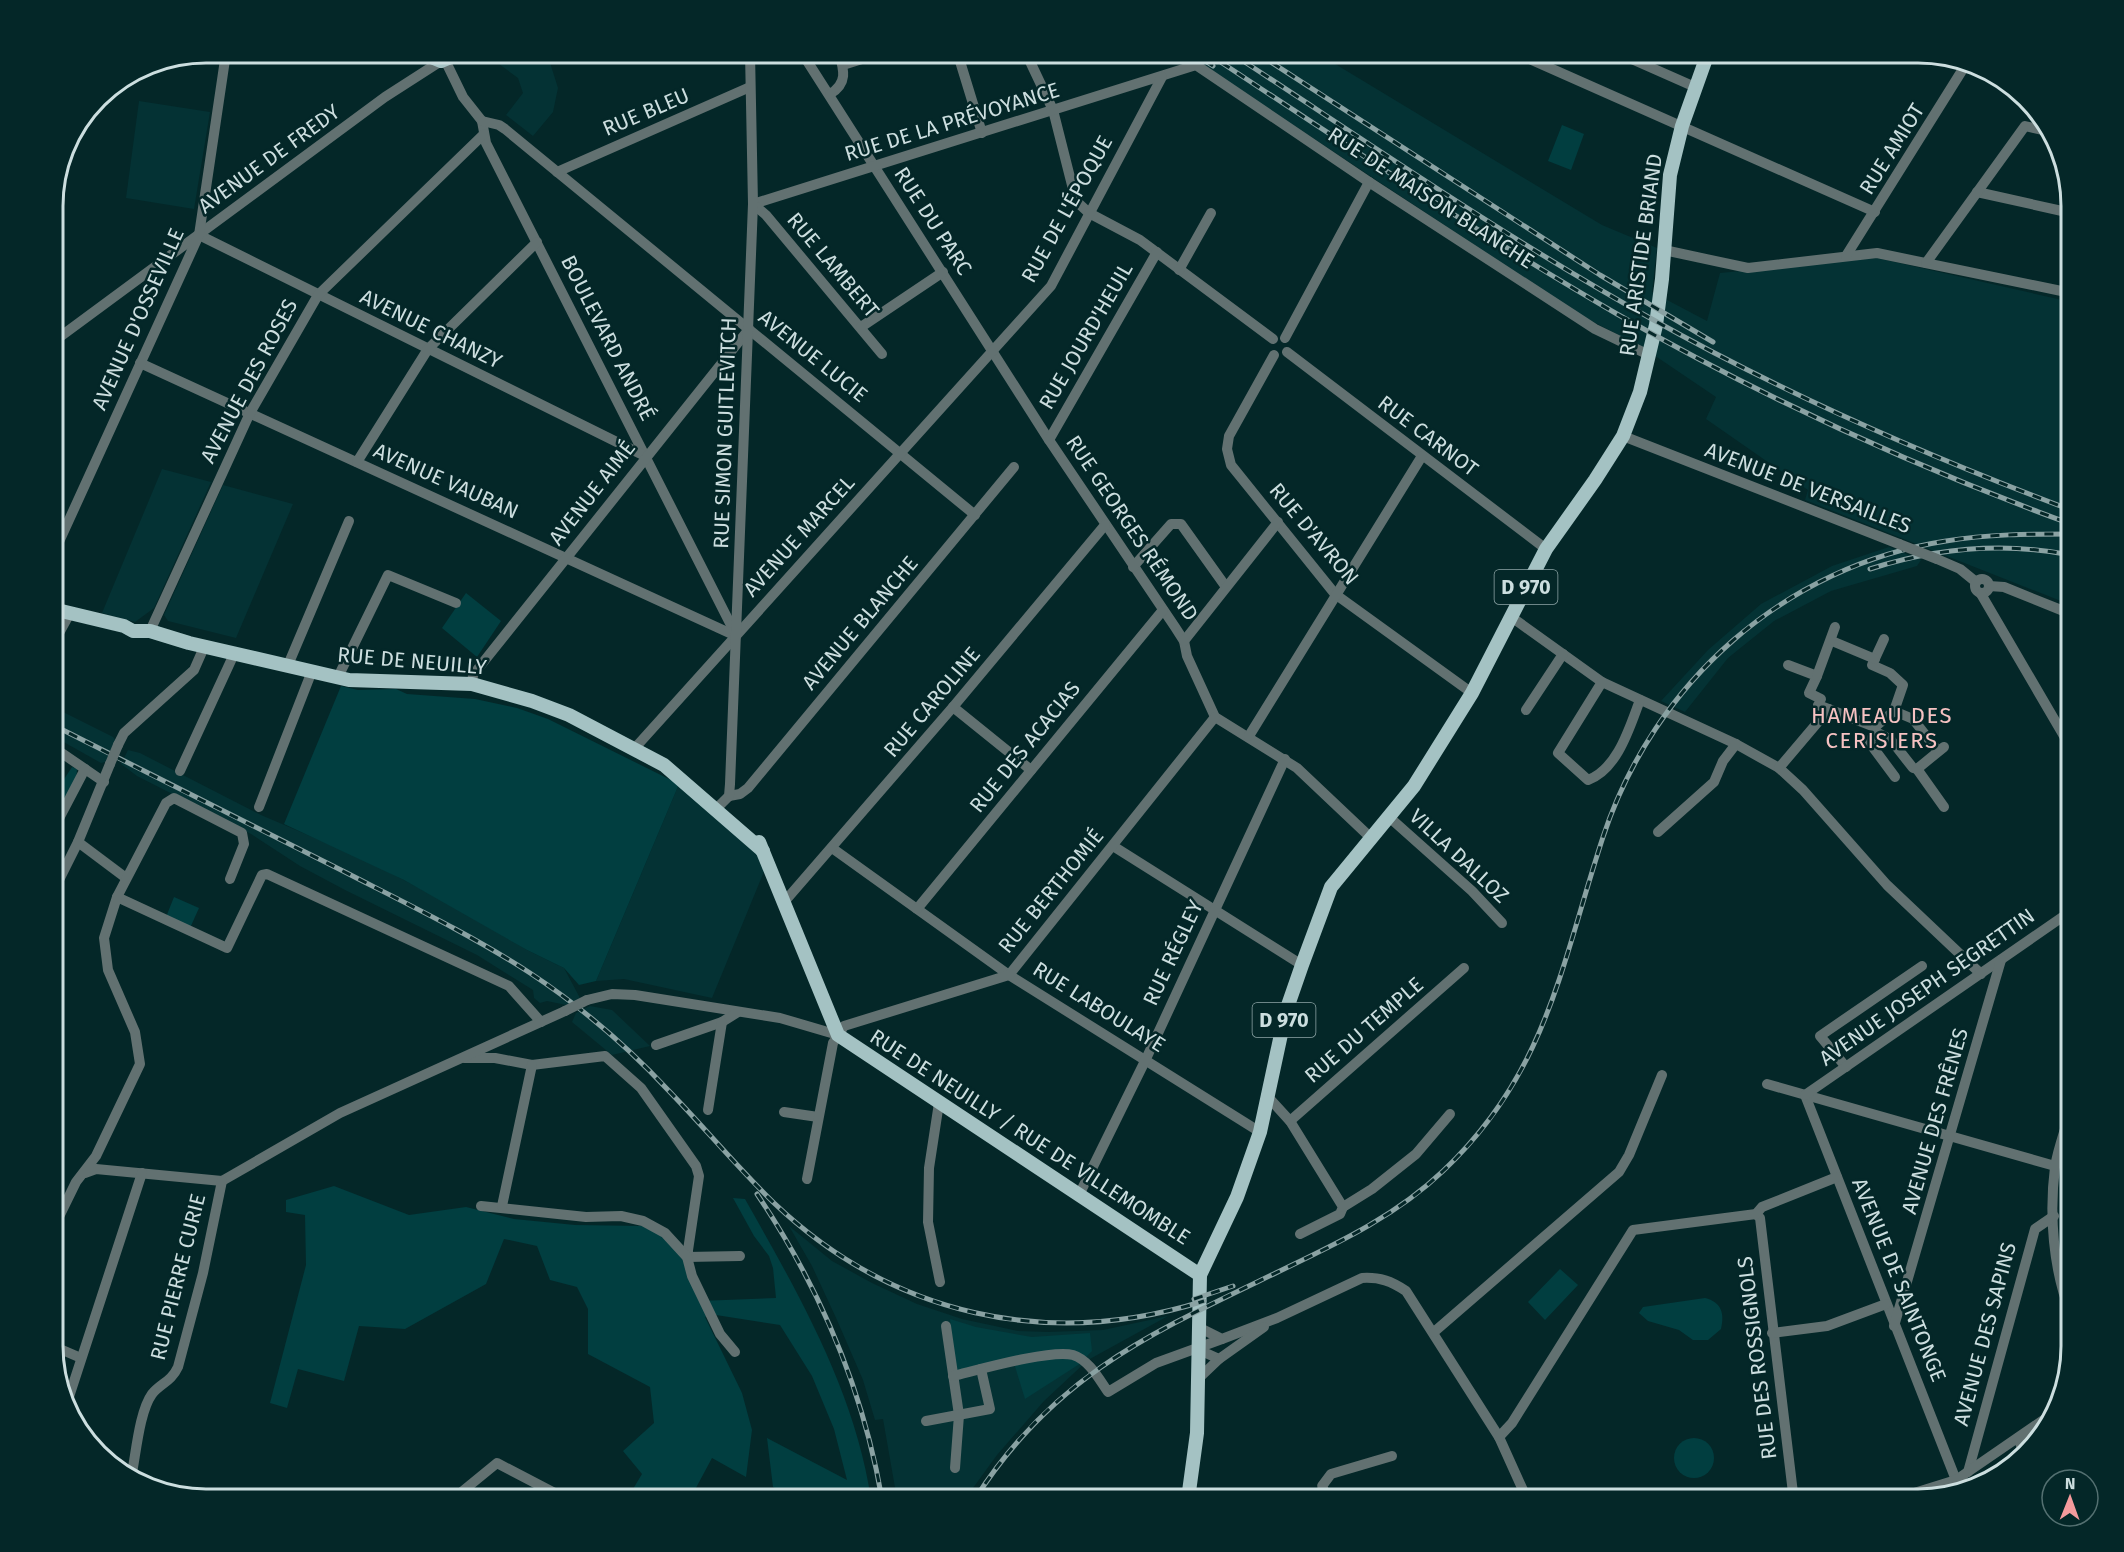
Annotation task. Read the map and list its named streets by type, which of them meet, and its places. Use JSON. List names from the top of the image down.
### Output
{
  "streets": {
    "main road": [
      "RUE ARISTIDE BRIAND",
      "D 970",
      "RUE DE NEUILLY",
      "RUE DE NEUILLY / RUE DE VILLEMOMBLE"
    ],
    "street": [
      "RUE BLEU",
      "RUE DE LA PRÉVOYANCE",
      "RUE AMIOT",
      "AVENUE DE FREDY",
      "RUE DE MAISON BLANCHE",
      "RUE DE L'ÉPOQUE",
      "RUE DU PARC",
      "RUE LAMBERT",
      "AVENUE D'OSSEVILLE",
      "AVENUE CHANZY",
      "RUE JOURD'HEUIL",
      "BOULEVARD ANDRÉ",
      "AVENUE LUCIE",
      "AVENUE DES ROSES",
      "RUE SIMON GUITLEVITCH",
      "RUE CARNOT",
      "AVENUE VAUBAN",
      "AVENUE DE VERSAILLES",
      "AVENUE AIMÉ",
      "RUE GEORGES RÉMOND",
      "RUE D'AVRON",
      "AVENUE MARCEL",
      "AVENUE BLANCHE",
      "RUE CAROLINE",
      "RUE DES ACACIAS",
      "VILLA DALLOZ",
      "RUE BERTHOMIÉ",
      "RUE RÉGLEY",
      "AVENUE JOSEPH SEGRETTIN",
      "RUE LABOULAYE",
      "RUE DU TEMPLE",
      "AVENUE DES FRÊNES",
      "RUE PIERRE CURIE",
      "AVENUE DE SAINTONGE",
      "AVENUE DES SAPINS",
      "RUE DES ROSSIGNOLS"
    ]
  },
  "crossings": [
    ["RUE BLEU", "AVENUE LUCIE"],
    ["RUE BLEU", "RUE SIMON GUITLEVITCH"],
    ["RUE DE LA PRÉVOYANCE", "RUE DE MAISON BLANCHE"],
    ["RUE DE LA PRÉVOYANCE", "RUE DE L'ÉPOQUE"],
    ["RUE DE LA PRÉVOYANCE", "RUE DU PARC"],
    ["RUE DE LA PRÉVOYANCE", "RUE LAMBERT"],
    ["RUE DE LA PRÉVOYANCE", "RUE SIMON GUITLEVITCH"],
    ["AVENUE DE FREDY", "AVENUE D'OSSEVILLE"],
    ["AVENUE DE FREDY", "AVENUE CHANZY"],
    ["RUE DE MAISON BLANCHE", "RUE ARISTIDE BRIAND"],
    ["RUE DE L'ÉPOQUE", "RUE DU PARC"],
    ["RUE DE L'ÉPOQUE", "RUE GEORGES RÉMOND"],
    ["RUE DE L'ÉPOQUE", "AVENUE MARCEL"],
    ["RUE DU PARC", "RUE GEORGES RÉMOND"],
    ["RUE DU PARC", "AVENUE MARCEL"],
    ["RUE ARISTIDE BRIAND", "RUE CARNOT"],
    ["RUE ARISTIDE BRIAND", "AVENUE DE VERSAILLES"],
    ["RUE ARISTIDE BRIAND", "RUE D'AVRON"],
    ["RUE ARISTIDE BRIAND", "D 970"],
    ["RUE ARISTIDE BRIAND", "VILLA DALLOZ"],
    ["RUE LAMBERT", "RUE SIMON GUITLEVITCH"],
    ["AVENUE D'OSSEVILLE", "AVENUE CHANZY"],
    ["AVENUE D'OSSEVILLE", "AVENUE VAUBAN"],
    ["AVENUE CHANZY", "BOULEVARD ANDRÉ"],
    ["AVENUE CHANZY", "AVENUE DES ROSES"],
    ["AVENUE CHANZY", "AVENUE AIMÉ"],
    ["RUE JOURD'HEUIL", "RUE GEORGES RÉMOND"],
    ["BOULEVARD ANDRÉ", "AVENUE LUCIE"],
    ["BOULEVARD ANDRÉ", "AVENUE DES ROSES"],
    ["BOULEVARD ANDRÉ", "RUE SIMON GUITLEVITCH"],
    ["BOULEVARD ANDRÉ", "AVENUE VAUBAN"],
    ["BOULEVARD ANDRÉ", "AVENUE AIMÉ"],
    ["BOULEVARD ANDRÉ", "AVENUE MARCEL"],
    ["AVENUE LUCIE", "RUE SIMON GUITLEVITCH"],
    ["AVENUE LUCIE", "AVENUE AIMÉ"],
    ["AVENUE LUCIE", "AVENUE MARCEL"],
    ["AVENUE LUCIE", "AVENUE BLANCHE"],
    ["AVENUE DES ROSES", "AVENUE VAUBAN"],
    ["AVENUE DES ROSES", "RUE DE NEUILLY"],
    ["RUE SIMON GUITLEVITCH", "AVENUE VAUBAN"],
    ["RUE SIMON GUITLEVITCH", "AVENUE AIMÉ"],
    ["RUE SIMON GUITLEVITCH", "AVENUE MARCEL"],
    ["RUE SIMON GUITLEVITCH", "AVENUE BLANCHE"],
    ["RUE SIMON GUITLEVITCH", "RUE DE NEUILLY"],
    ["RUE CARNOT", "RUE D'AVRON"],
    ["AVENUE VAUBAN", "AVENUE AIMÉ"],
    ["AVENUE VAUBAN", "AVENUE MARCEL"],
    ["AVENUE AIMÉ", "RUE DE NEUILLY"],
    ["RUE GEORGES RÉMOND", "AVENUE MARCEL"],
    ["RUE GEORGES RÉMOND", "RUE CAROLINE"],
    ["RUE GEORGES RÉMOND", "RUE DES ACACIAS"],
    ["RUE GEORGES RÉMOND", "RUE BERTHOMIÉ"],
    ["AVENUE MARCEL", "RUE DE NEUILLY"],
    ["D 970", "RUE LABOULAYE"],
    ["D 970", "RUE DE NEUILLY / RUE DE VILLEMOMBLE"],
    ["AVENUE BLANCHE", "RUE DE NEUILLY"],
    ["RUE DE NEUILLY", "RUE CAROLINE"],
    ["RUE DE NEUILLY", "RUE BERTHOMIÉ"],
    ["RUE DE NEUILLY", "RUE DE NEUILLY / RUE DE VILLEMOMBLE"],
    ["RUE CAROLINE", "RUE LABOULAYE"],
    ["RUE DES ACACIAS", "RUE LABOULAYE"],
    ["RUE BERTHOMIÉ", "RUE LABOULAYE"],
    ["RUE BERTHOMIÉ", "RUE DE NEUILLY / RUE DE VILLEMOMBLE"],
    ["RUE RÉGLEY", "RUE LABOULAYE"],
    ["RUE RÉGLEY", "RUE DE NEUILLY / RUE DE VILLEMOMBLE"],
    ["AVENUE JOSEPH SEGRETTIN", "AVENUE DES FRÊNES"],
    ["AVENUE JOSEPH SEGRETTIN", "AVENUE DE SAINTONGE"],
    ["AVENUE DES FRÊNES", "AVENUE DE SAINTONGE"]
  ],
  "districts": ["HAMEAU DES CERISIERS"],
  "north": "top"
}
